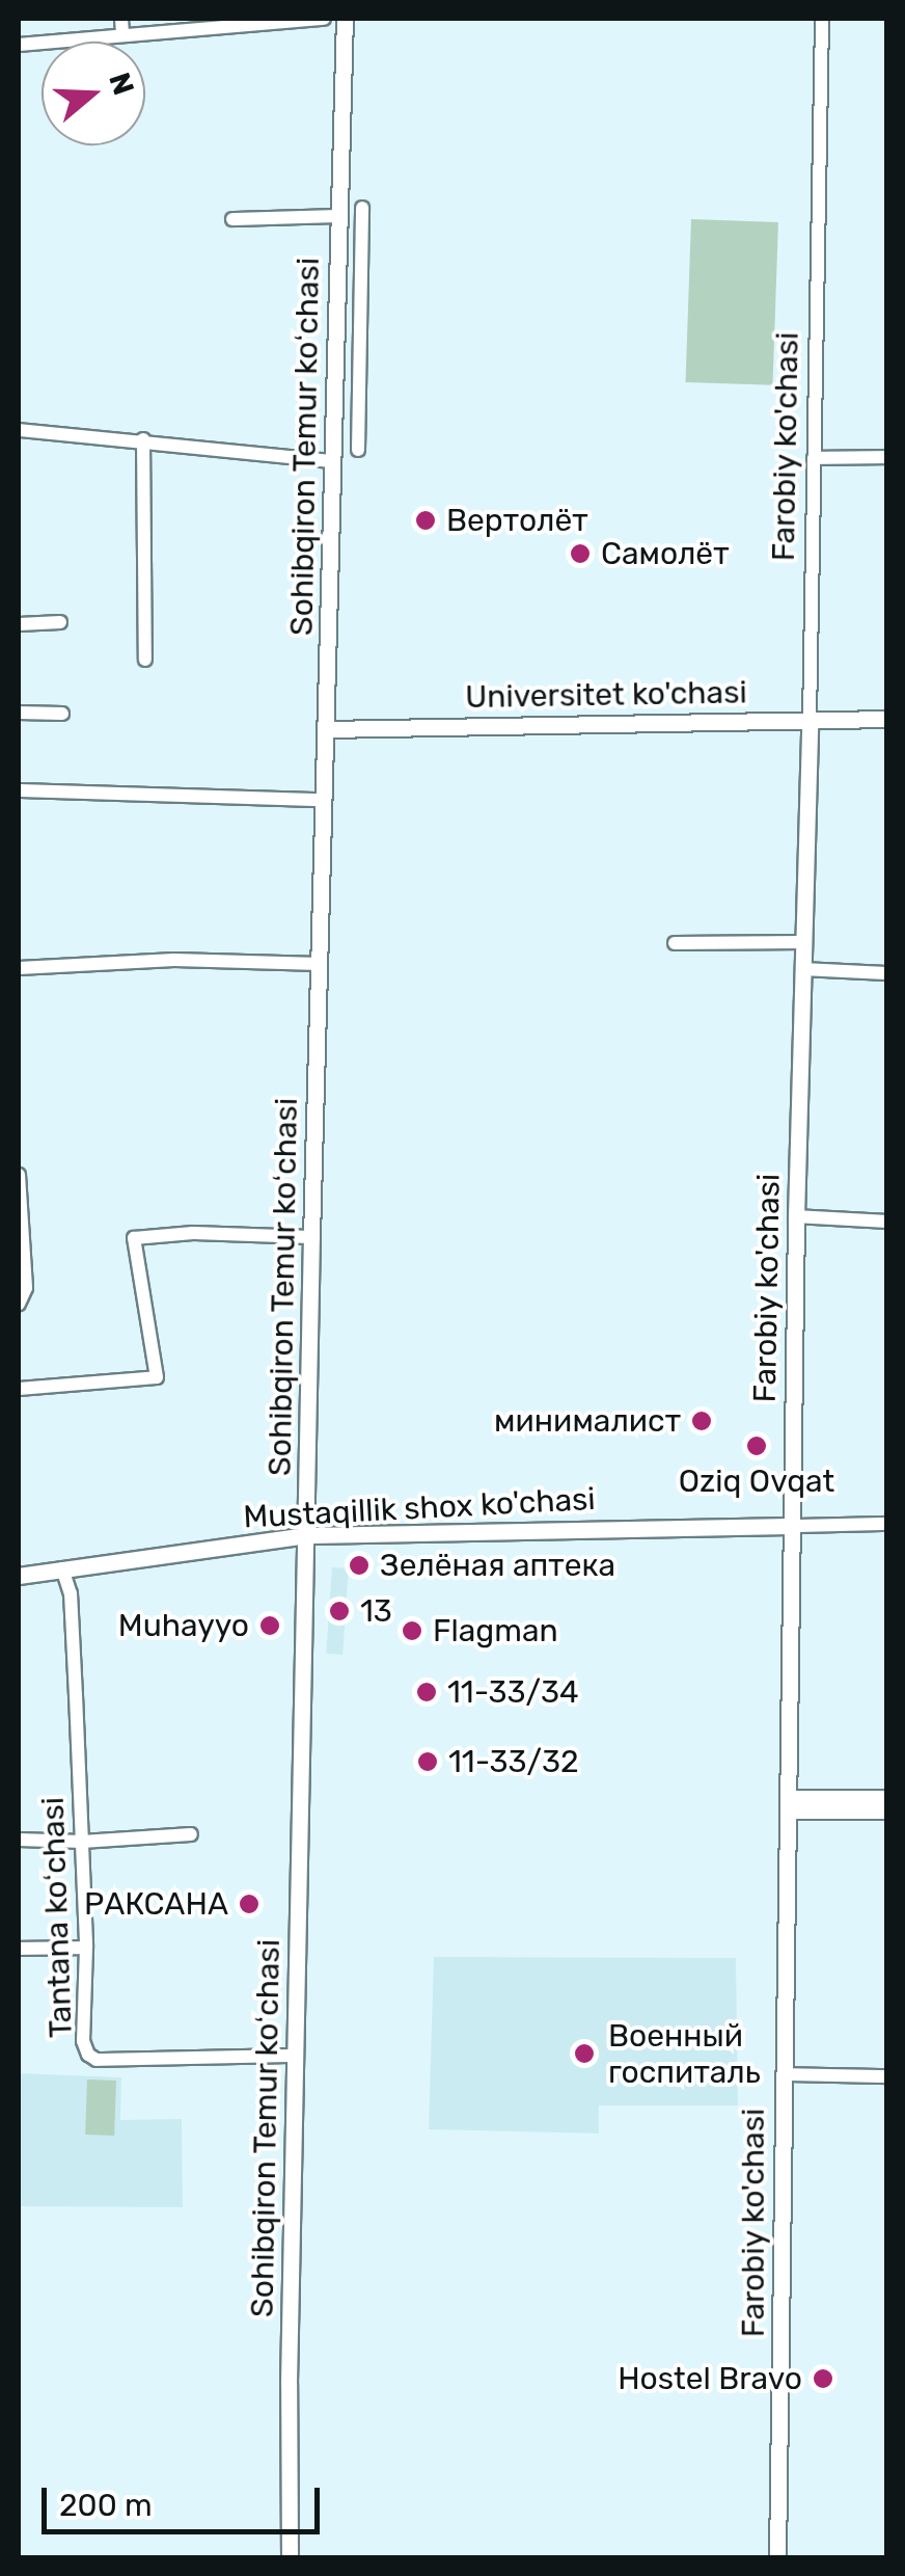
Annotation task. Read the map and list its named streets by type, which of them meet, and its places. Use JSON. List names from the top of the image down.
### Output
{
  "streets": {
    "main road": [
      "Sohibqiron Temur koʻchasi",
      "Farobiy ko'chasi",
      "Universitet ko'chasi",
      "Mustaqillik shox ko'chasi"
    ],
    "street": ["Tantana koʻchasi"]
  },
  "crossings": [
    ["Sohibqiron Temur koʻchasi", "Universitet ko'chasi"],
    ["Sohibqiron Temur koʻchasi", "Mustaqillik shox ko'chasi"],
    ["Sohibqiron Temur koʻchasi", "Tantana koʻchasi"],
    ["Farobiy ko'chasi", "Universitet ko'chasi"],
    ["Farobiy ko'chasi", "Mustaqillik shox ko'chasi"],
    ["Mustaqillik shox ko'chasi", "Tantana koʻchasi"]
  ],
  "places": [
    "Вертолёт",
    "Самолёт",
    "минималист",
    "Oziq Ovqat",
    "Зелёная аптека",
    "13",
    "Muhayyo",
    "Flagman",
    "11-33/34",
    "11-33/32",
    "РАКСАНА",
    "Военный госпиталь",
    "Hostel Bravo"
  ],
  "scale_bar": "200 m",
  "north": "right"
}
